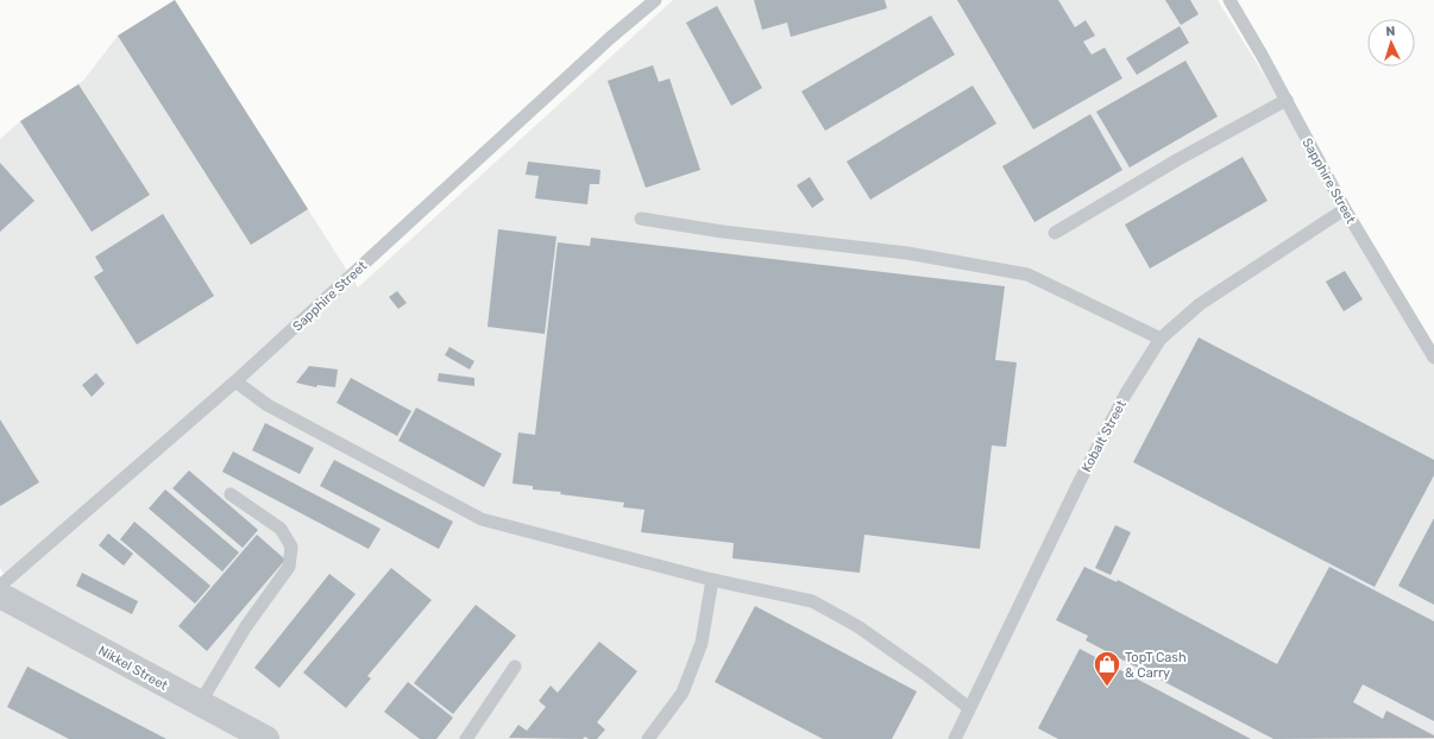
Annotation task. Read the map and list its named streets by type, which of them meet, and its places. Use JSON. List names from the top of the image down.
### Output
{
  "streets": {
    "street": ["Nikkel Street"],
    "lane": ["Sapphire Street", "Kobalt Street"]
  },
  "crossings": [
    ["Sapphire Street", "Kobalt Street"]
  ],
  "places": {
    "shop": ["TopT Cash & Carry"]
  },
  "north": "top"
}
